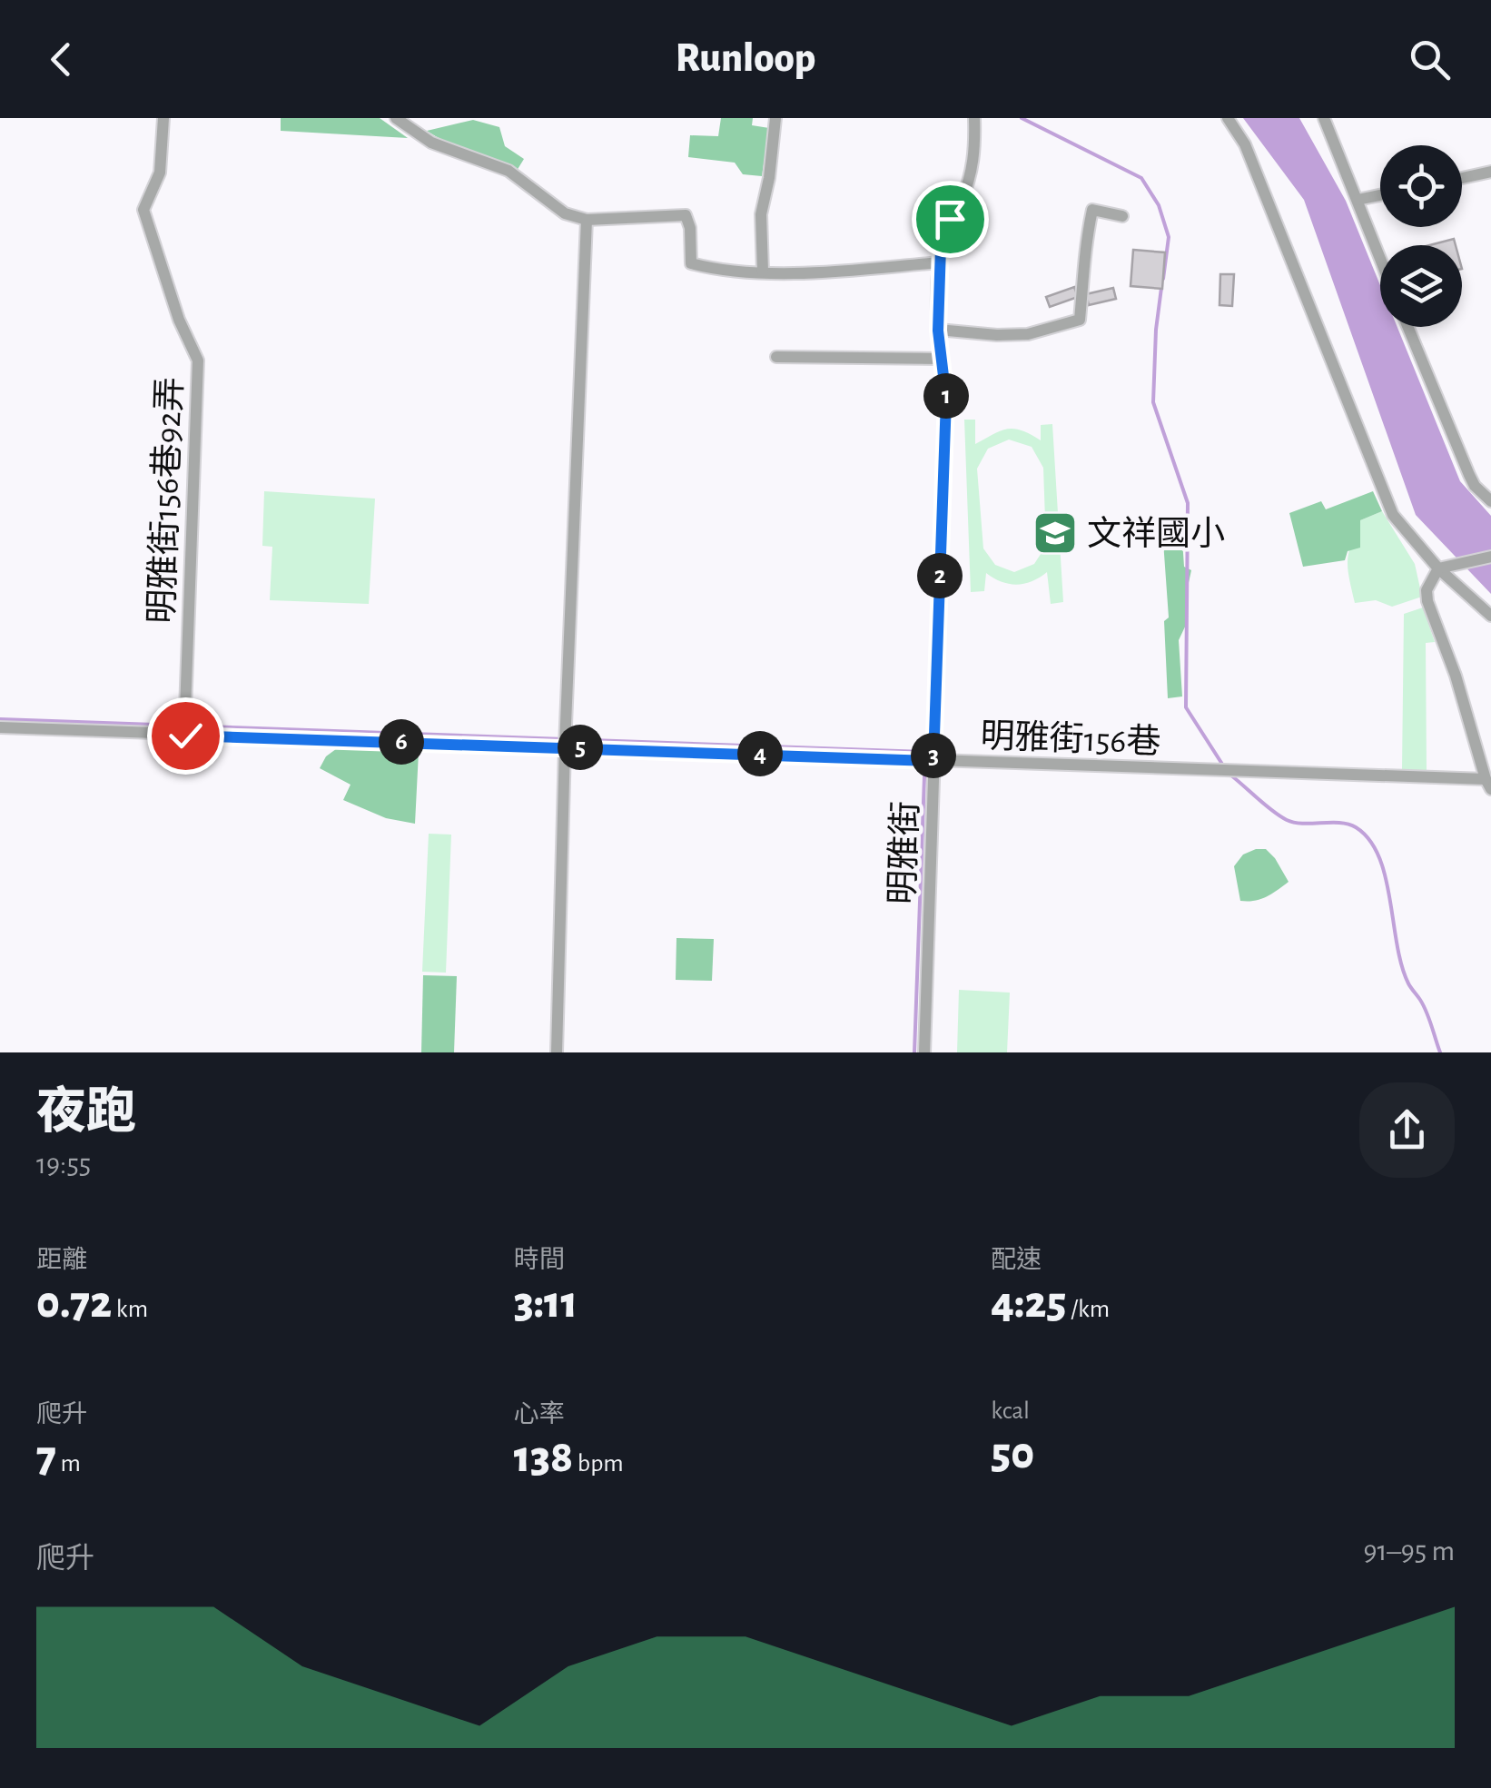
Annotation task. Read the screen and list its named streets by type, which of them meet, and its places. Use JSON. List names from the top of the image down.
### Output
{
  "streets": {
    "street": ["明雅街156巷92弄", "明雅街156巷", "明雅街"]
  },
  "crossings": [
    ["明雅街156巷92弄", "明雅街156巷"],
    ["明雅街156巷", "明雅街"]
  ],
  "places": {
    "school or university": ["文祥國小"]
  },
  "page": {
    "header": "Runloop",
    "pins": [
      "1",
      "2",
      "6",
      "5",
      "4",
      "3"
    ],
    "heading": ["夜跑", "19:55"],
    "stats": [
      ["距離", "0.72 km"],
      ["時間", "3:11"],
      ["配速", "4:25 /km"],
      ["爬升", "7 m"],
      ["心率", "138 bpm"],
      ["kcal", "50"]
    ],
    "chart": ["爬升", "91–95 m"]
  }
}
